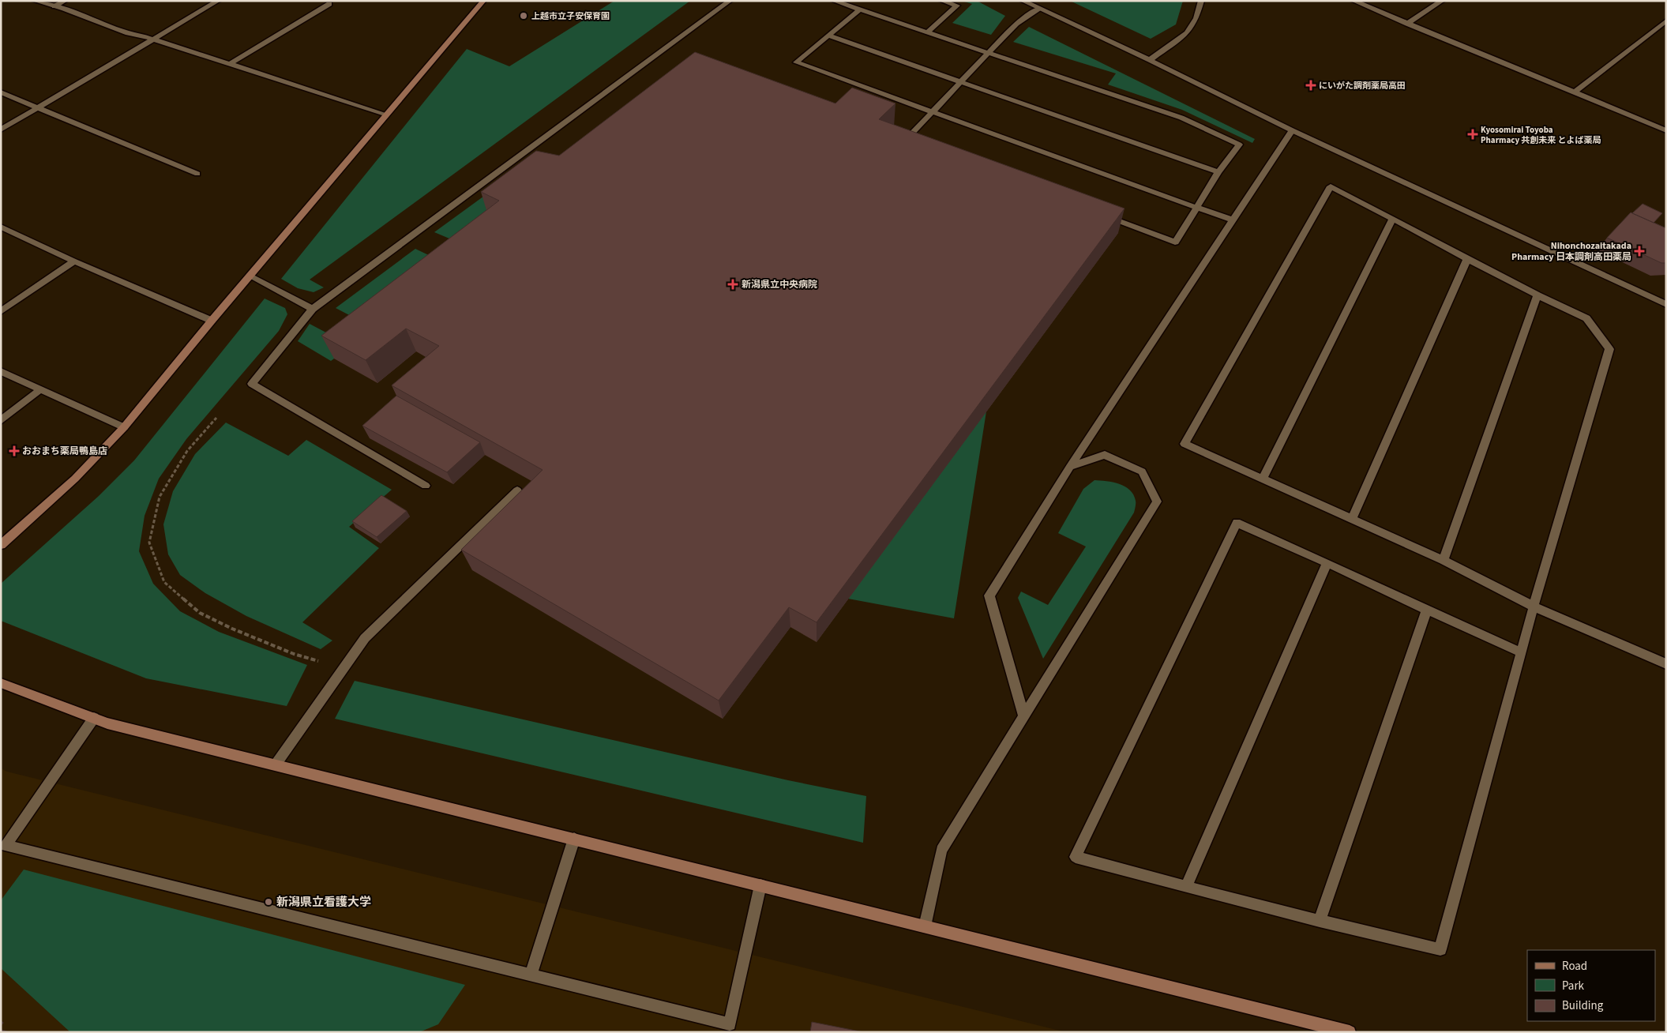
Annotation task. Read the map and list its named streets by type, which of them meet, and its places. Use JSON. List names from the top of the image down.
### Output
{
  "places": {
    "other": ["上越市立子安保育園", "新潟県立看護大学"],
    "health": [
      "にいがた調剤薬局高田",
      "Kyosomirai Toyoba Pharmacy 共創未来 とよば薬局",
      "Nihonchozaitakada Pharmacy 日本調剤高田薬局",
      "新潟県立中央病院",
      "おおまち薬局鴨島店"
    ]
  },
  "legend": ["Road", "Park", "Building"]
}
